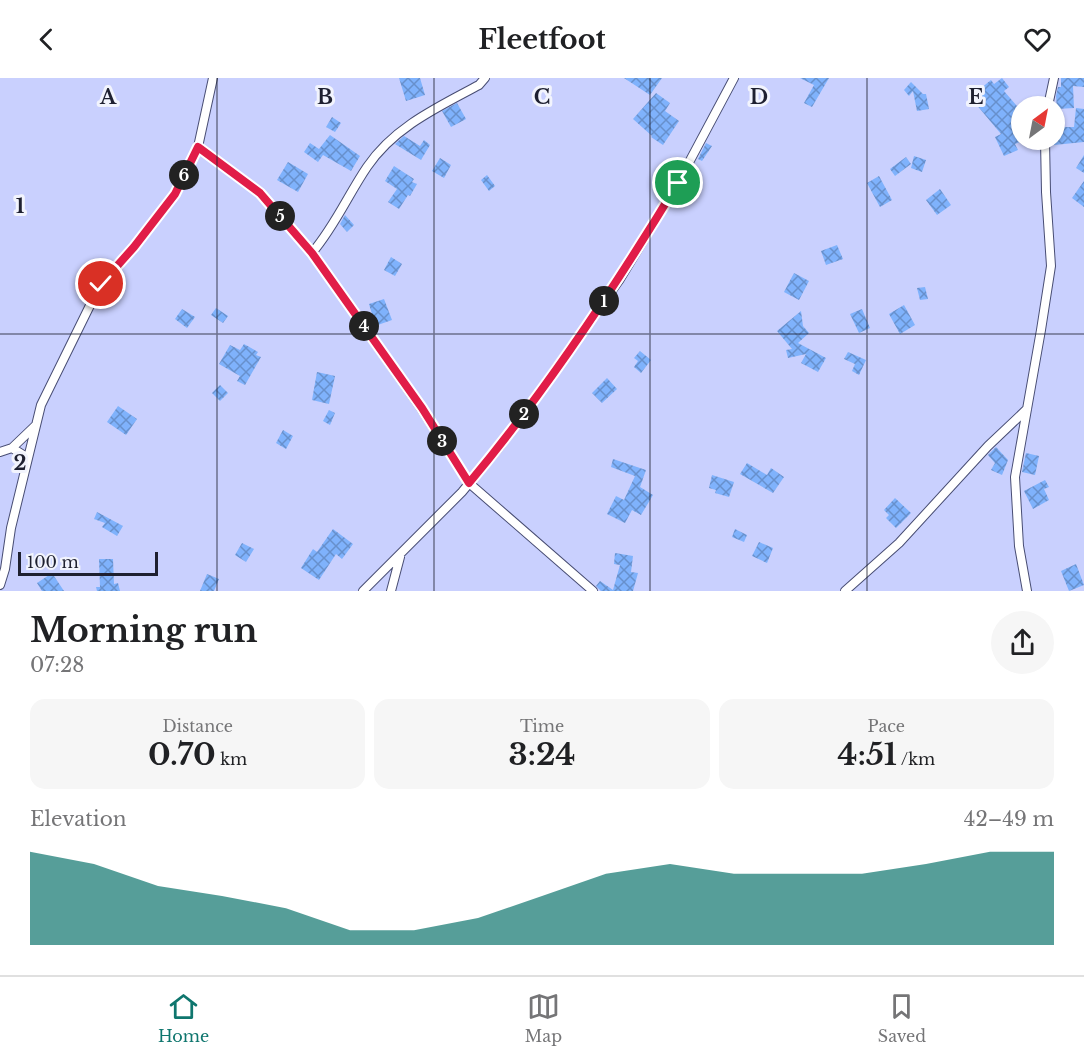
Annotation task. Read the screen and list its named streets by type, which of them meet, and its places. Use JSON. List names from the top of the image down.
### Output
{
  "scale_bar": "100 m",
  "north": "top right",
  "page": {
    "header": "Fleetfoot",
    "pins": [
      "6",
      "5",
      "1",
      "4",
      "2",
      "3"
    ],
    "scale": "100 m",
    "heading": ["Morning run", "07:28"],
    "stats": [
      ["Distance", "0.70 km"],
      ["Time", "3:24"],
      ["Pace", "4:51 /km"]
    ],
    "chart": ["Elevation", "42–49 m"],
    "tabs": ["Home", "Map", "Saved"]
  },
  "grid": {
    "columns": [
      "A",
      "B",
      "C",
      "D",
      "E"
    ],
    "rows": ["1", "2"]
  }
}
